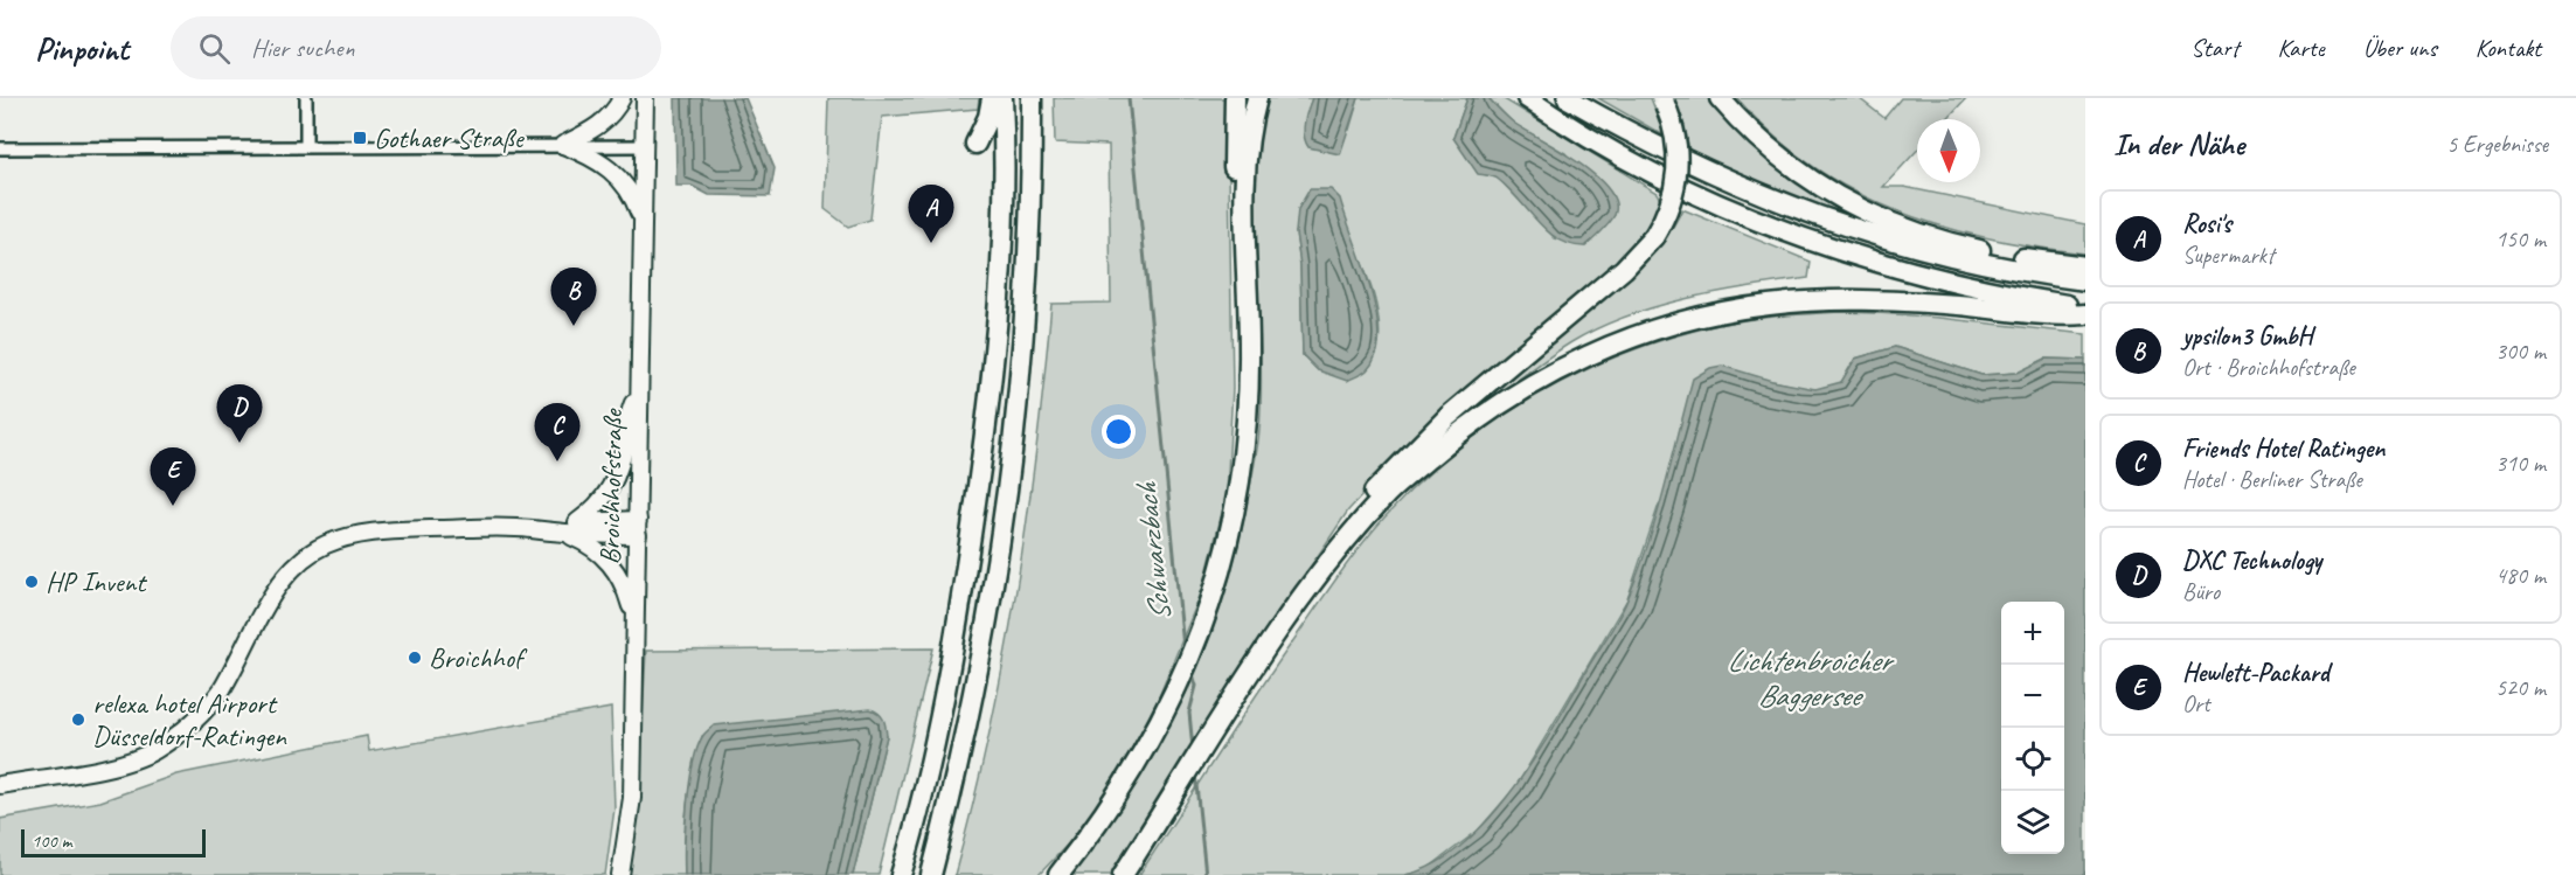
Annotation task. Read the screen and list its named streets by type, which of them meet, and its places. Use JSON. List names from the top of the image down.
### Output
{
  "streets": {
    "street": ["Broichhofstraße"]
  },
  "water": ["Schwarzbach", "Lichtenbroicher Baggersee"],
  "places": {
    "transit": ["Gothaer Straße"],
    "other": ["HP Invent", "Broichhof", "relexa hotel Airport Düsseldorf-Ratingen"]
  },
  "scale_bar": "100 m",
  "north": "bottom",
  "page": {
    "header": "Pinpoint",
    "search": "Hier suchen",
    "nav": [
      "Start",
      "Karte",
      "Über uns",
      "Kontakt"
    ],
    "heading": ["In der Nähe", "5 Ergebnisse"],
    "pins": [
      "A",
      "B",
      "D",
      "C",
      "E"
    ],
    "list": [
      {
        "mark": "A",
        "name": "Rosi's",
        "note": "Supermarkt",
        "value": "150 m"
      },
      {
        "mark": "B",
        "name": "ypsilon3 GmbH",
        "note": "Ort · Broichhofstraße",
        "value": "300 m"
      },
      {
        "mark": "C",
        "name": "Friends Hotel Ratingen",
        "note": "Hotel · Berliner Straße",
        "value": "310 m"
      },
      {
        "mark": "D",
        "name": "DXC Technology",
        "note": "Büro",
        "value": "480 m"
      },
      {
        "mark": "E",
        "name": "Hewlett-Packard",
        "note": "Ort",
        "value": "520 m"
      }
    ],
    "map_buttons": ["+", "−"],
    "scale": "100 m"
  }
}
